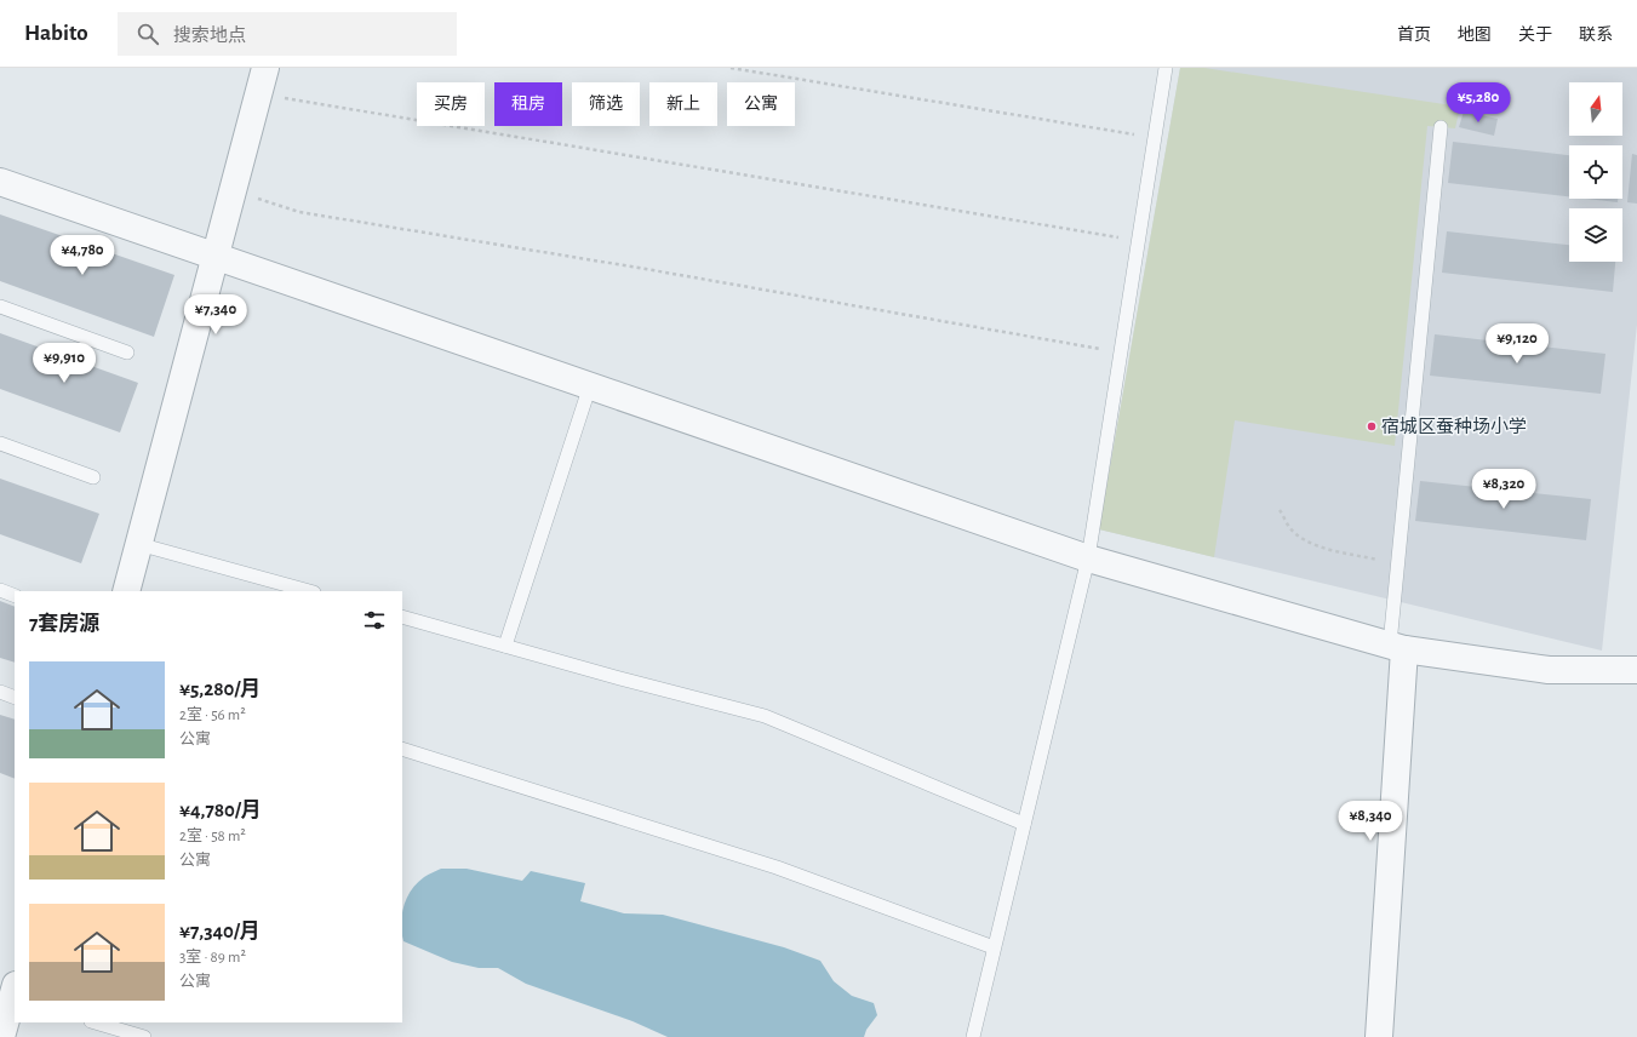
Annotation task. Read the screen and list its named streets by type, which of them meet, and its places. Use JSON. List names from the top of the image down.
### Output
{
  "places": ["宿城区蚕种场小学"],
  "north": "top",
  "page": {
    "header": "Habito",
    "search": "搜索地点",
    "nav": [
      "首页",
      "地图",
      "关于",
      "联系"
    ],
    "price": [
      "¥5,280",
      "¥4,780",
      "¥7,340",
      "¥9,120",
      "¥9,910",
      "¥8,320",
      "¥8,340"
    ],
    "chip": [
      "买房",
      "租房",
      "筛选",
      "新上",
      "公寓"
    ],
    "heading": "7套房源",
    "list": [
      {
        "name": "¥5,280/月",
        "note": "2室 · 56 m² · 公寓"
      },
      {
        "name": "¥4,780/月",
        "note": "2室 · 58 m² · 公寓"
      },
      {
        "name": "¥7,340/月",
        "note": "3室 · 89 m² · 公寓"
      }
    ]
  }
}
